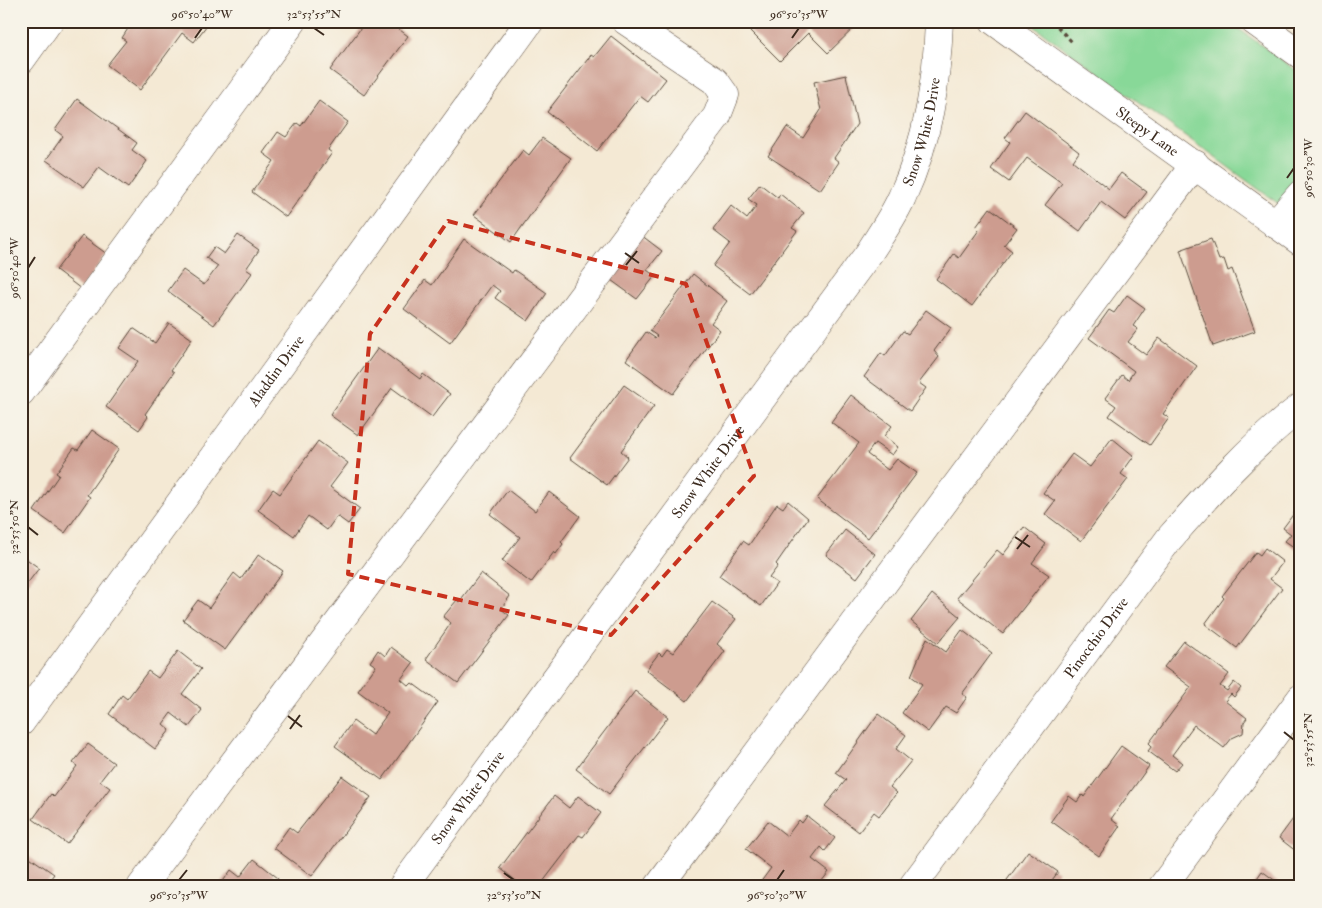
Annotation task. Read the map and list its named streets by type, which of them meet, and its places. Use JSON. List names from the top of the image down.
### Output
{
  "streets": {
    "street": [
      "Snow White Drive",
      "Sleepy Lane",
      "Aladdin Drive",
      "Pinocchio Drive"
    ]
  },
  "coordinates": [
    "96°50'40\"W",
    "32°53'55\"N",
    "96°50'35\"W",
    "96°50'30\"W",
    "32°53'50\"N"
  ]
}
